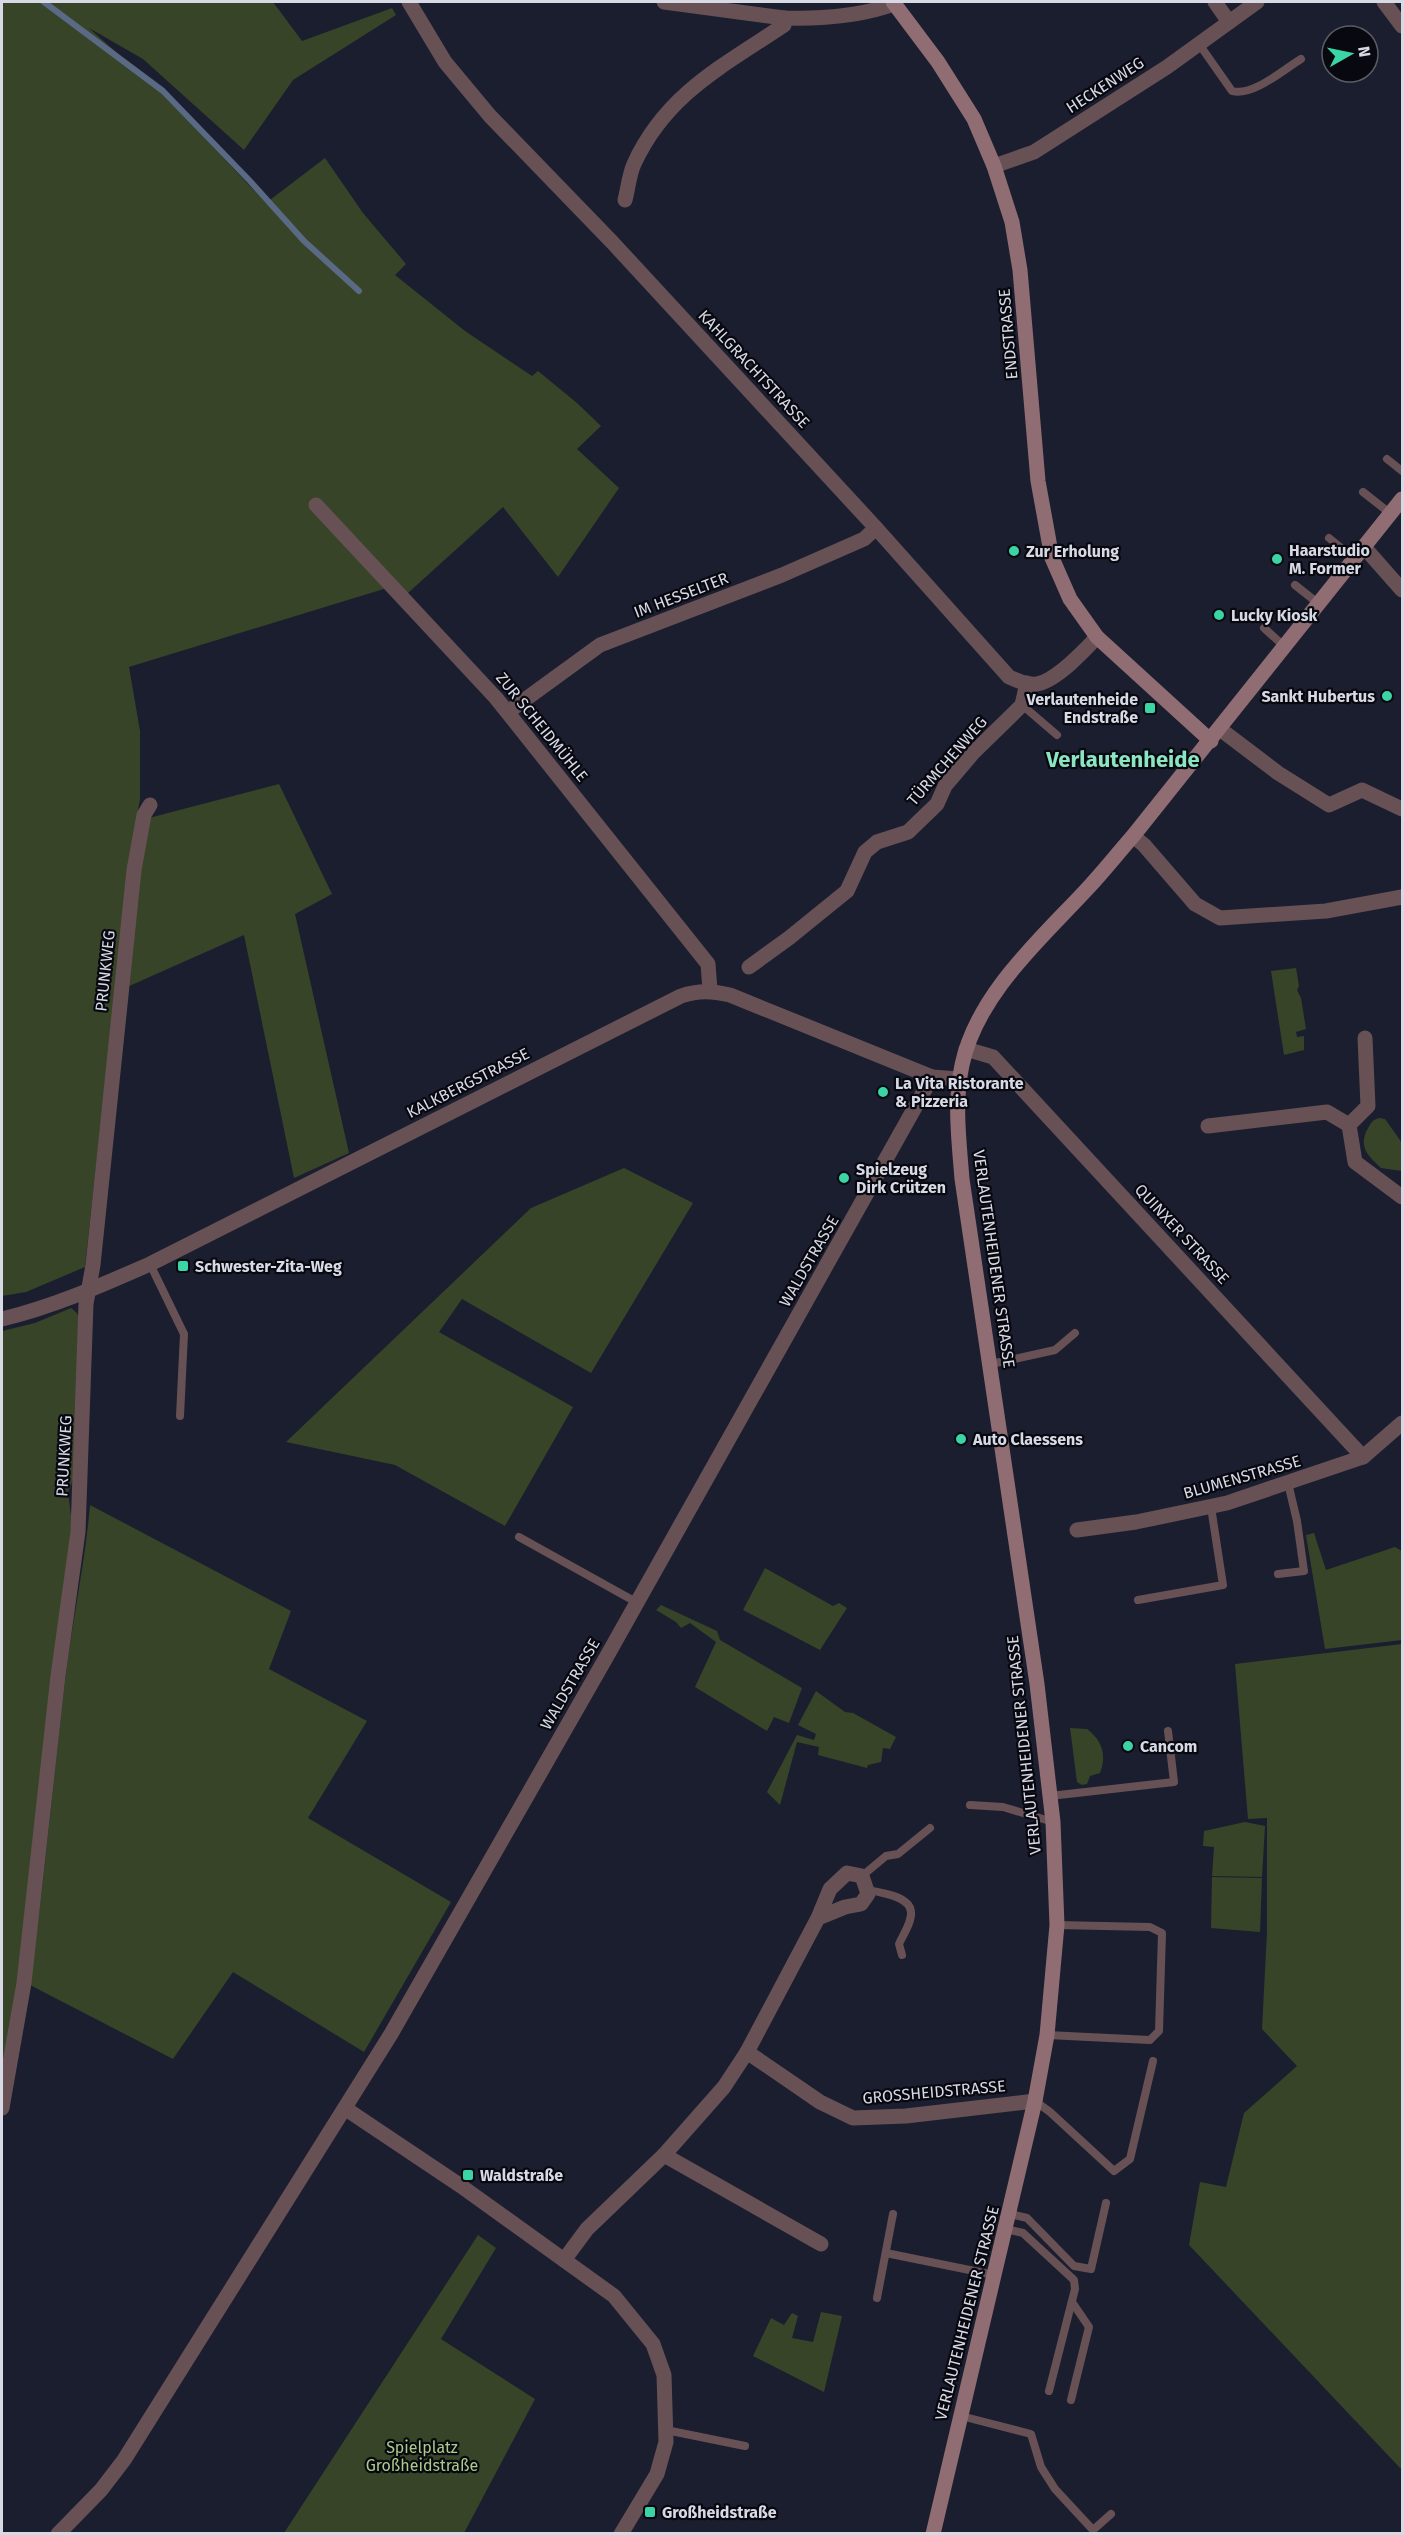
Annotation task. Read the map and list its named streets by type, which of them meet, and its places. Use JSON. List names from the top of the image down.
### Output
{
  "streets": {
    "main road": ["ENDSTRASSE", "VERLAUTENHEIDENER STRASSE"],
    "street": [
      "HECKENWEG",
      "KAHLGRACHTSTRASSE",
      "IM HESSELTER",
      "ZUR SCHEIDMÜHLE",
      "TÜRMCHENWEG",
      "PRUNKWEG",
      "KALKBERGSTRASSE",
      "QUINXER STRASSE",
      "WALDSTRASSE",
      "BLUMENSTRASSE",
      "GROSSHEIDSTRASSE"
    ]
  },
  "crossings": [
    ["HECKENWEG", "ENDSTRASSE"],
    ["ENDSTRASSE", "VERLAUTENHEIDENER STRASSE"],
    ["KAHLGRACHTSTRASSE", "IM HESSELTER"],
    ["IM HESSELTER", "ZUR SCHEIDMÜHLE"],
    ["ZUR SCHEIDMÜHLE", "KALKBERGSTRASSE"],
    ["PRUNKWEG", "KALKBERGSTRASSE"],
    ["KALKBERGSTRASSE", "VERLAUTENHEIDENER STRASSE"],
    ["KALKBERGSTRASSE", "WALDSTRASSE"],
    ["QUINXER STRASSE", "VERLAUTENHEIDENER STRASSE"],
    ["QUINXER STRASSE", "BLUMENSTRASSE"],
    ["VERLAUTENHEIDENER STRASSE", "GROSSHEIDSTRASSE"]
  ],
  "districts": ["Verlautenheide"],
  "parks": ["Spielplatz Großheidstraße"],
  "places": {
    "other": [
      "Zur Erholung",
      "Haarstudio M. Former",
      "Lucky Kiosk",
      "Sankt Hubertus",
      "La Vita Ristorante & Pizzeria",
      "Spielzeug Dirk Crützen",
      "Auto Claessens",
      "Cancom"
    ],
    "transit": [
      "Verlautenheide Endstraße",
      "Schwester-Zita-Weg",
      "Waldstraße",
      "Großheidstraße"
    ]
  },
  "north": "right"
}
